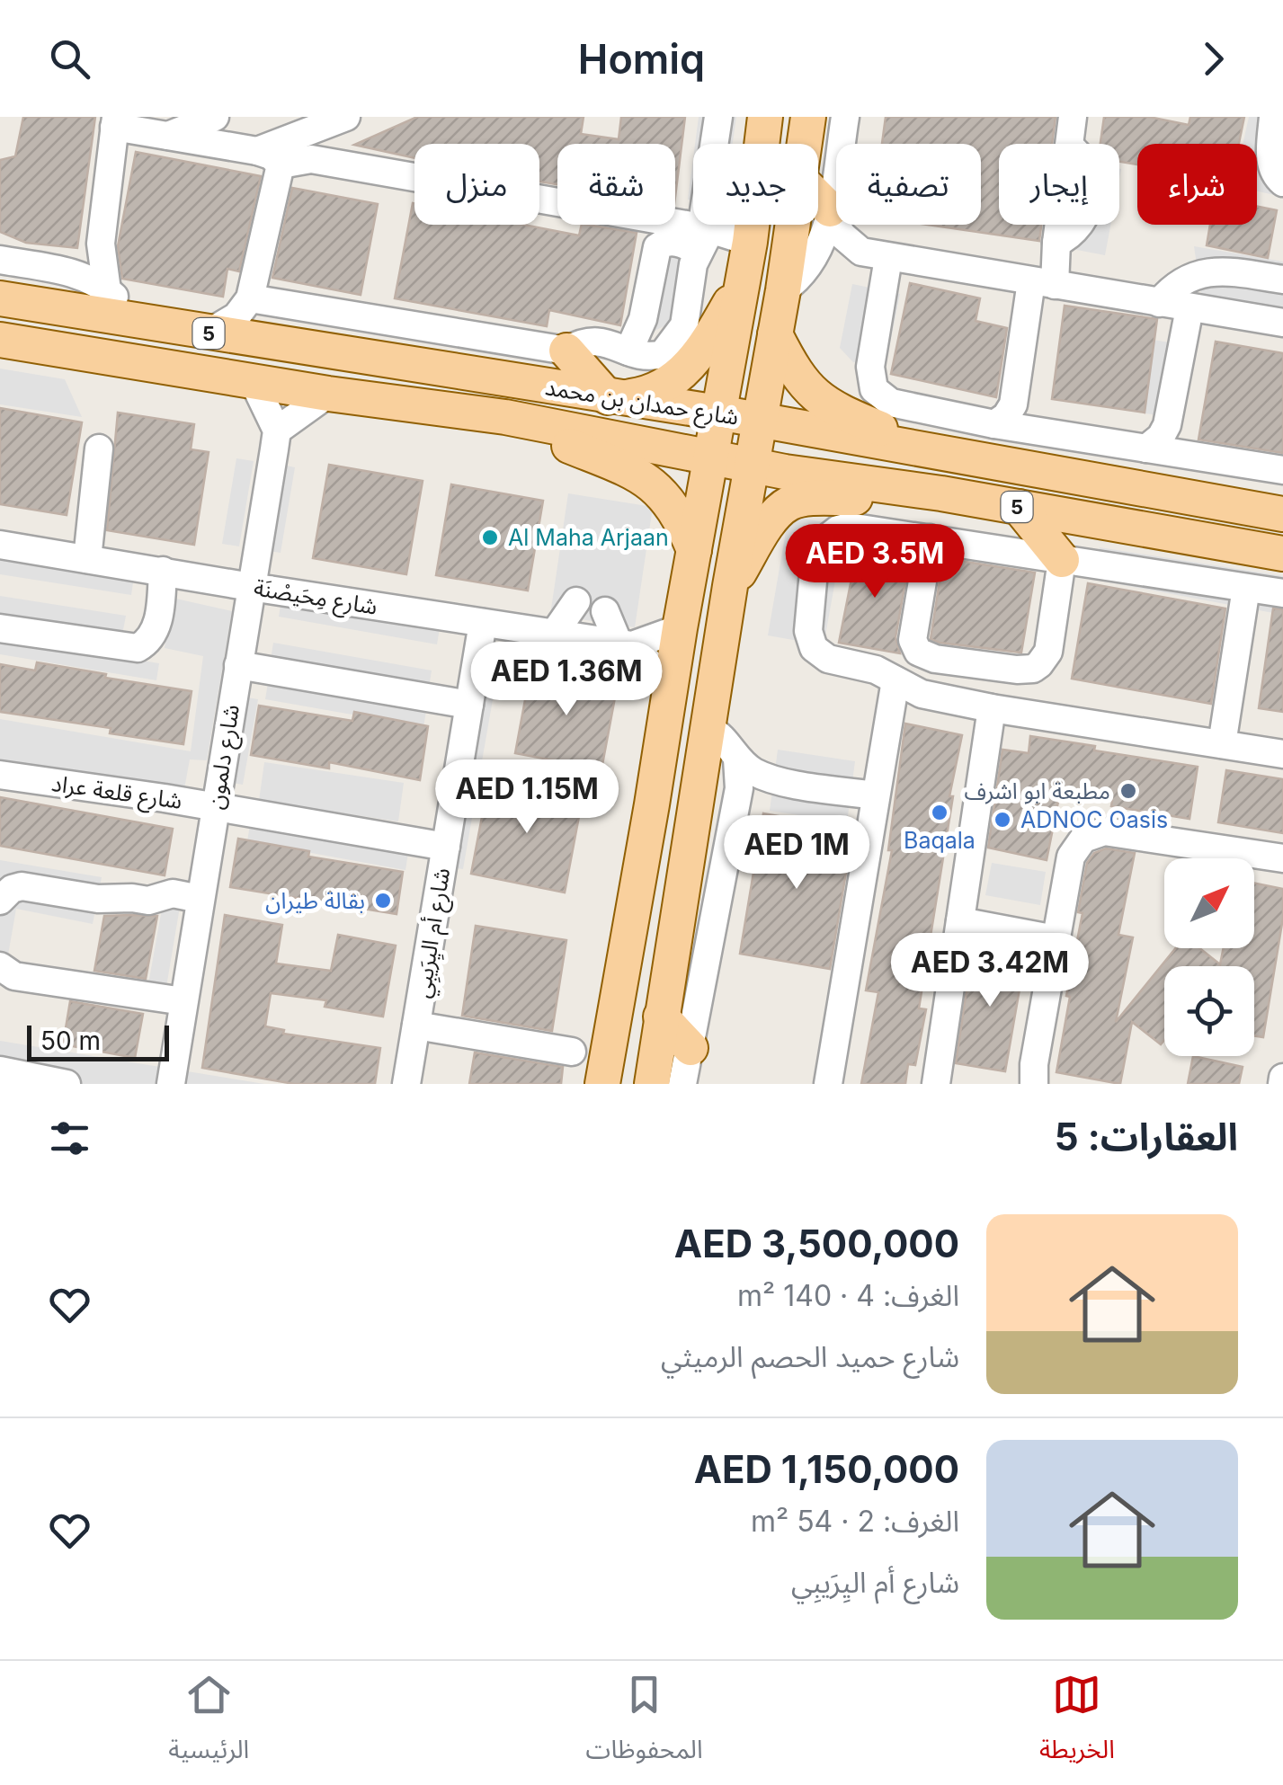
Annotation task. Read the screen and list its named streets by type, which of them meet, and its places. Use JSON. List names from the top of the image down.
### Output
{
  "streets": {
    "main road": ["5", "شارع حمدان بن محمد"],
    "street": [
      "شارع مِحَيصْنَة",
      "شارع دلمون",
      "شارع قلعة عراد",
      "شارع أم اليِرَيبِي"
    ]
  },
  "crossings": [
    ["شارع مِحَيصْنَة", "شارع دلمون"],
    ["شارع مِحَيصْنَة", "شارع أم اليِرَيبِي"],
    ["شارع دلمون", "شارع قلعة عراد"],
    ["شارع قلعة عراد", "شارع أم اليِرَيبِي"]
  ],
  "places": [
    "Al Maha Arjaan",
    "مطبعة ابو اشرف",
    "Baqala",
    "ADNOC Oasis",
    "بقالة طيران"
  ],
  "scale_bar": "50 m",
  "north": "top right",
  "page": {
    "header": "Homiq",
    "chip": [
      "شراء",
      "إيجار",
      "تصفية",
      "جديد",
      "شقة",
      "منزل"
    ],
    "price": [
      "AED 3.5M",
      "AED 1.36M",
      "AED 1.15M",
      "AED 1M",
      "AED 3.42M"
    ],
    "scale": "50 m",
    "heading": "العقارات: 5",
    "list": [
      {
        "name": "AED 3,500,000",
        "note": "الغرف: 4 · 140 m² · شارع حميد الحصم الرميثي"
      },
      {
        "name": "AED 1,150,000",
        "note": "الغرف: 2 · 54 m² · شارع أم اليِرَيبِي"
      }
    ],
    "tabs": ["الخريطة", "المحفوظات", "الرئيسية"]
  }
}
